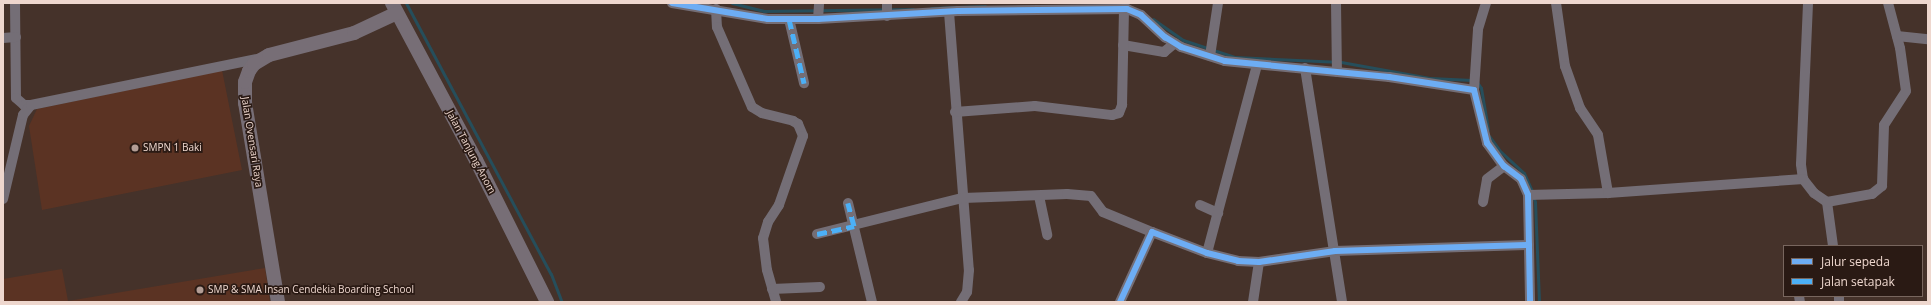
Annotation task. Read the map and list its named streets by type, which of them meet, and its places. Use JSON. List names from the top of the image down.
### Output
{
  "streets": {
    "main road": ["Jalan Ovensari Raya", "Jalan Tanjung Anom"]
  },
  "crossings": [
    ["Jalan Ovensari Raya", "Jalan Tanjung Anom"]
  ],
  "places": ["SMPN 1 Baki", "SMP & SMA Insan Cendekia Boarding School"],
  "legend": ["Jalur sepeda", "Jalan setapak"]
}
